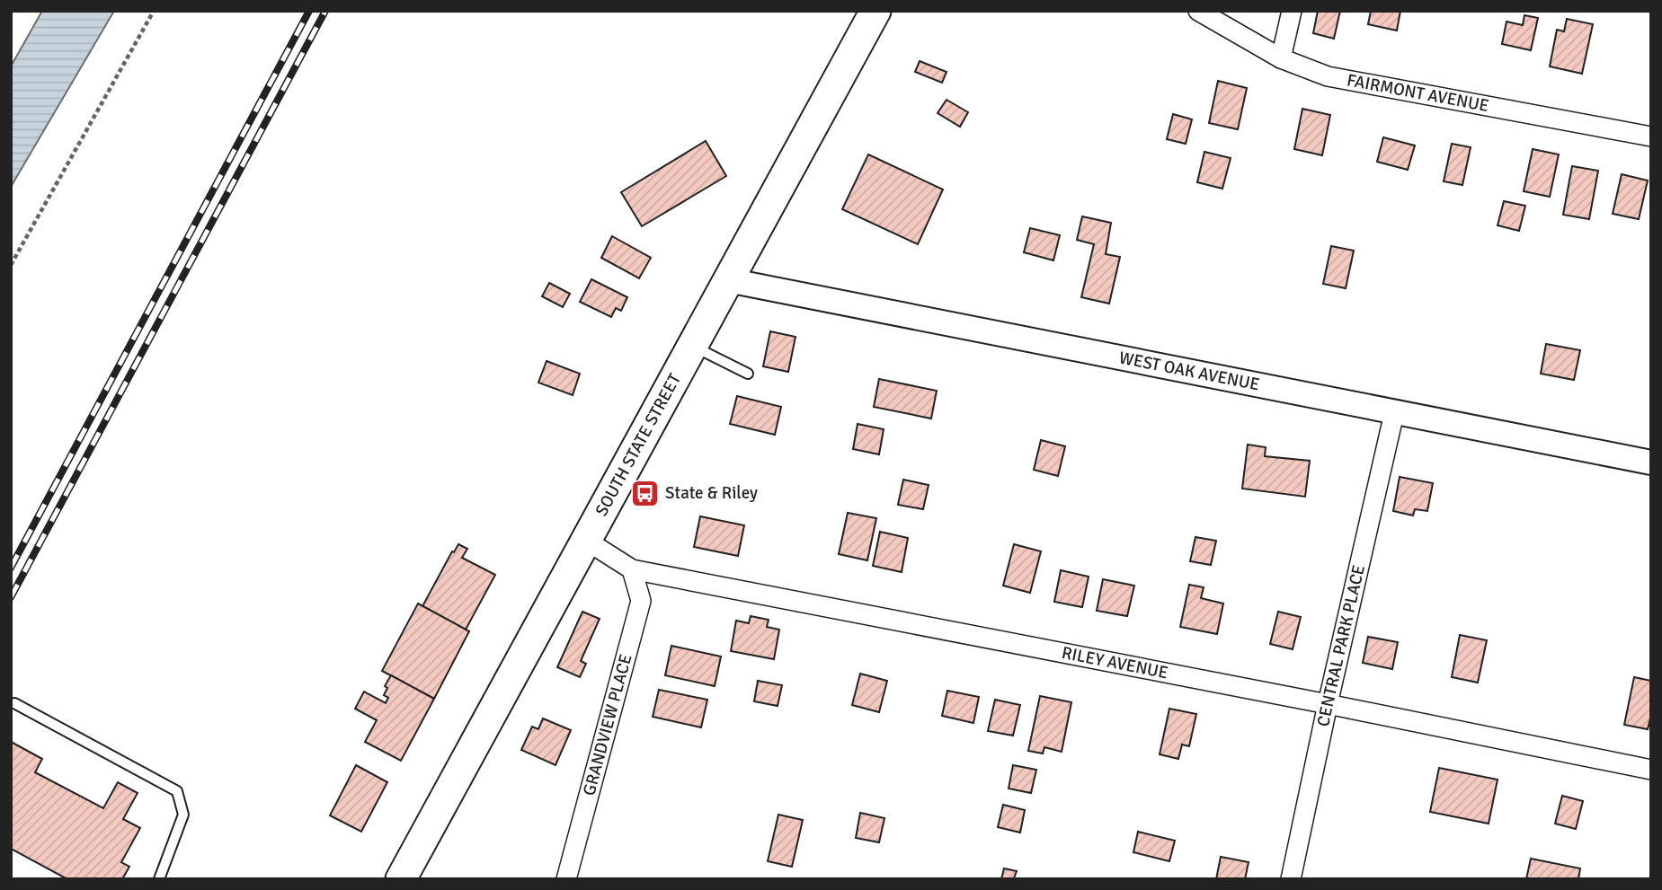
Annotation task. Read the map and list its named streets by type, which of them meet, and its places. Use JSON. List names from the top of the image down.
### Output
{
  "streets": {
    "main road": ["SOUTH STATE STREET"],
    "street": [
      "FAIRMONT AVENUE",
      "WEST OAK AVENUE",
      "CENTRAL PARK PLACE",
      "RILEY AVENUE",
      "GRANDVIEW PLACE"
    ]
  },
  "crossings": [
    ["WEST OAK AVENUE", "SOUTH STATE STREET"],
    ["WEST OAK AVENUE", "CENTRAL PARK PLACE"],
    ["SOUTH STATE STREET", "RILEY AVENUE"],
    ["CENTRAL PARK PLACE", "RILEY AVENUE"],
    ["RILEY AVENUE", "GRANDVIEW PLACE"]
  ],
  "places": {
    "bus stop": ["State & Riley"]
  }
}
